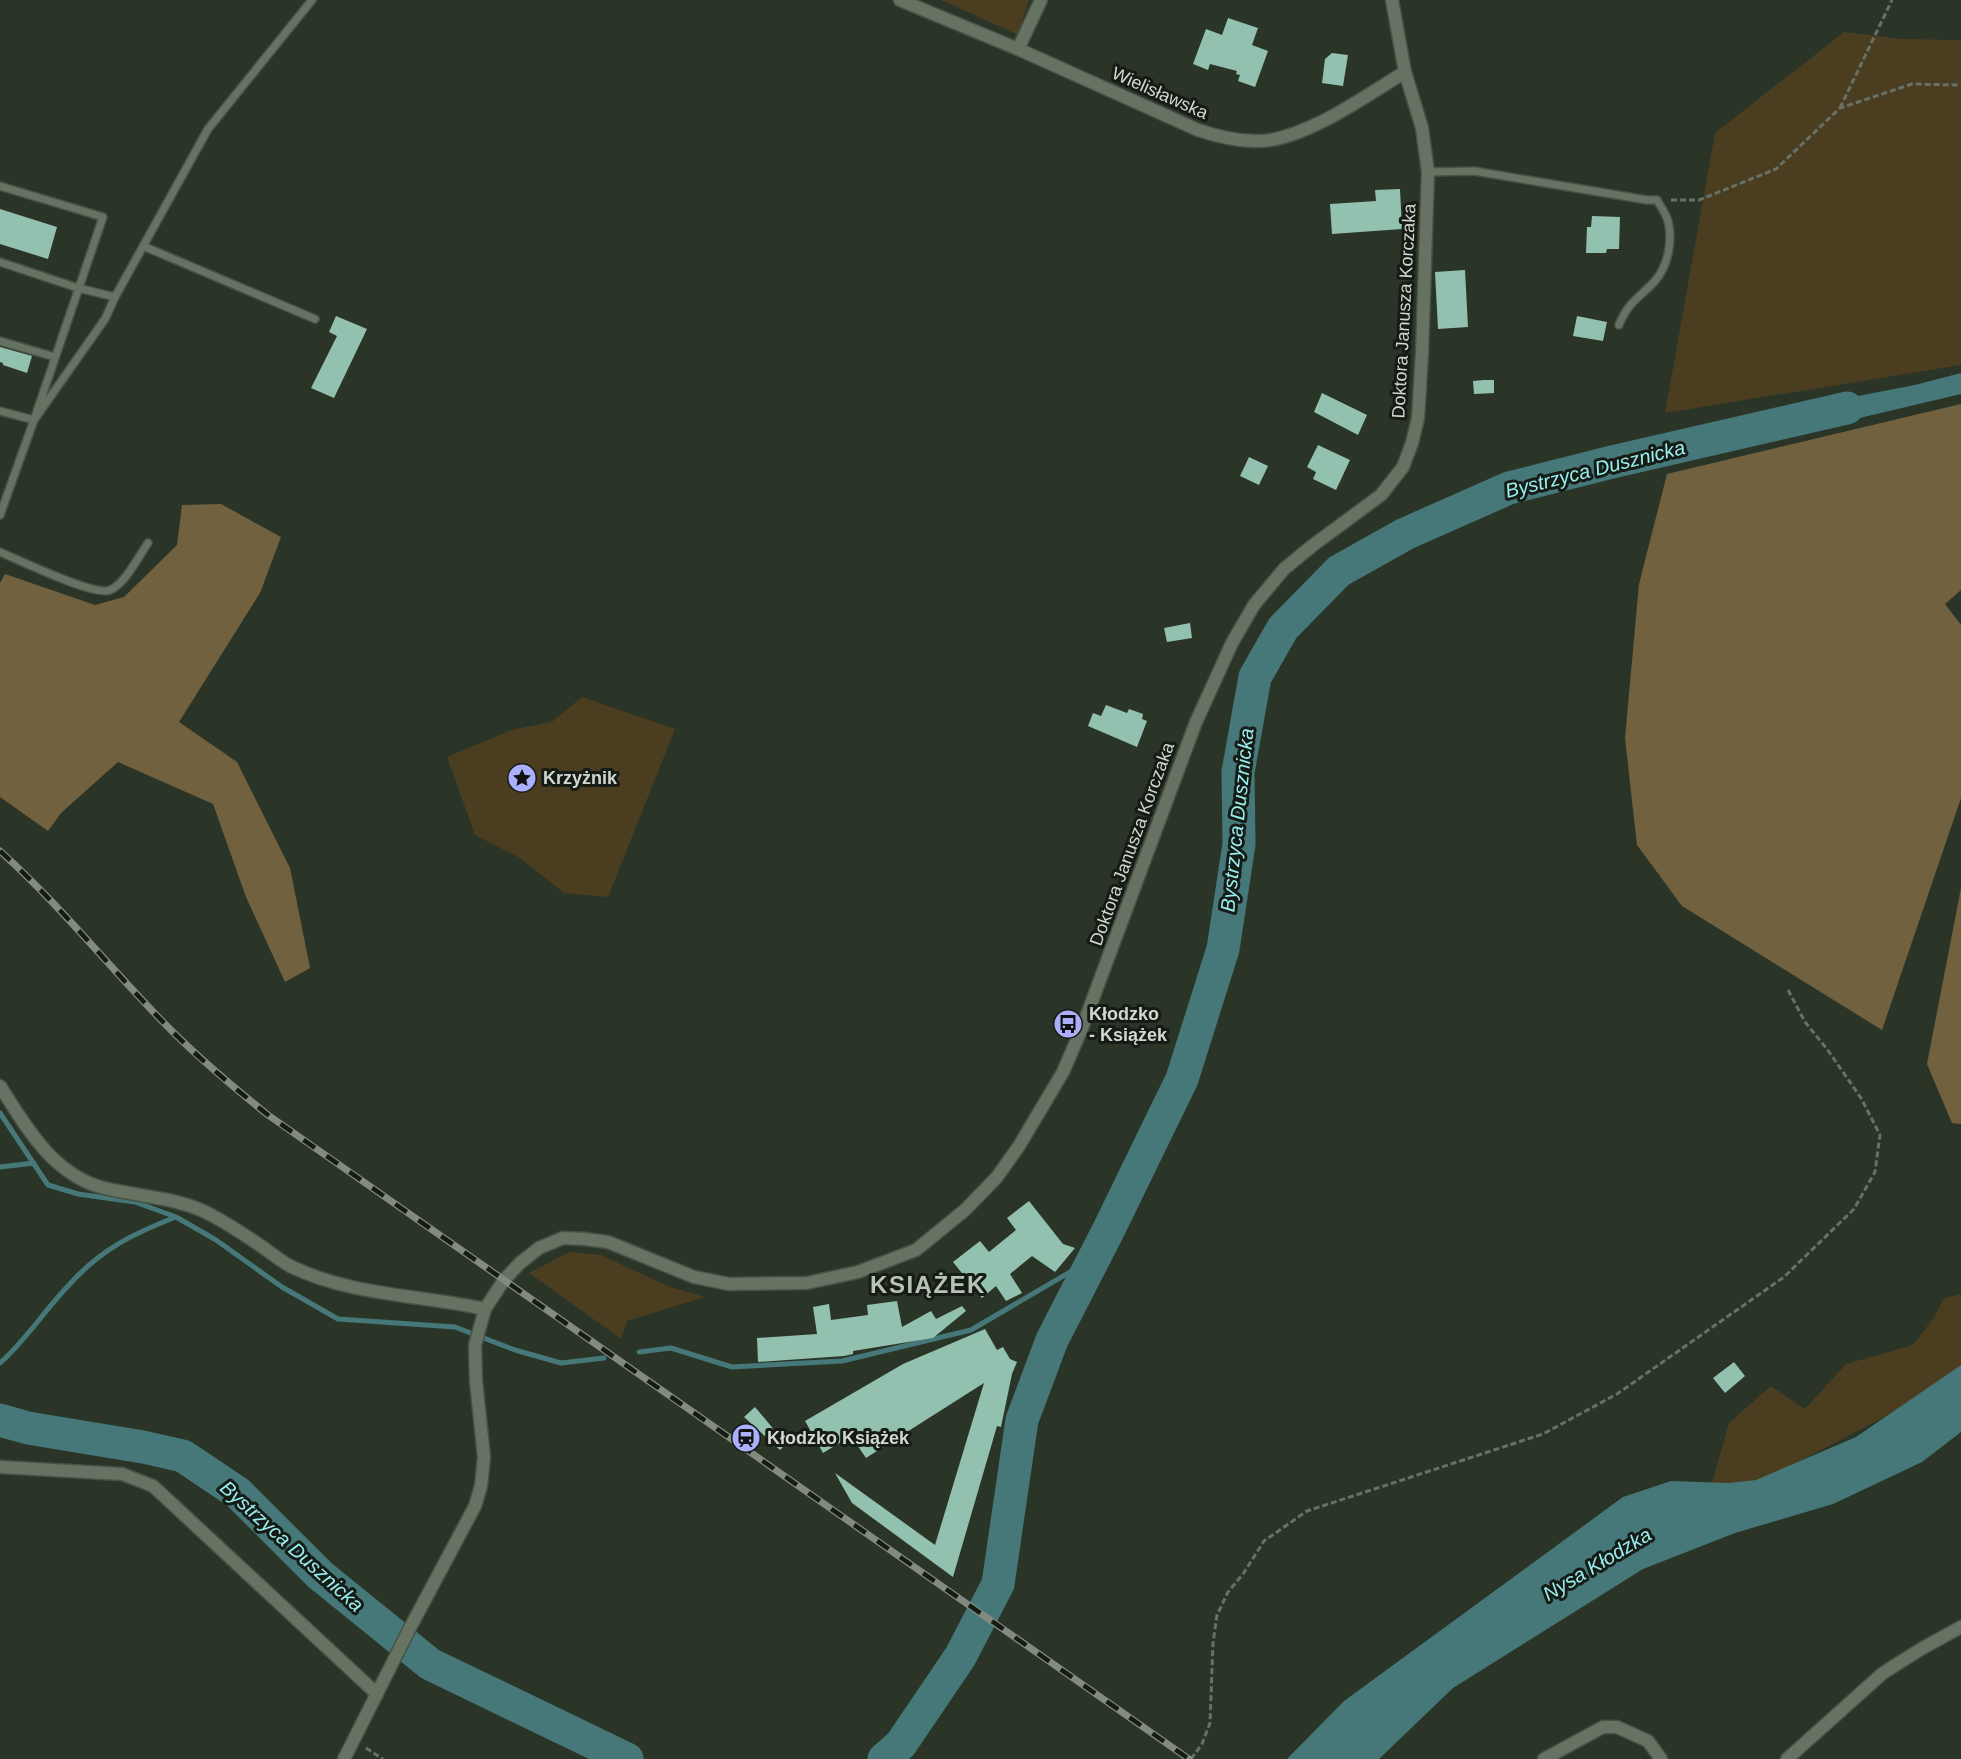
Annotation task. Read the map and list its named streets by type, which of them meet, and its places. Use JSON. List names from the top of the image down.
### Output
{
  "streets": {
    "street": ["Wielisławska", "Doktora Janusza Korczaka"]
  },
  "crossings": [
    ["Wielisławska", "Doktora Janusza Korczaka"]
  ],
  "districts": ["KSIĄŻEK"],
  "water": ["Bystrzyca Dusznicka", "Nysa Kłodzka"],
  "places": {
    "place": ["Krzyżnik"],
    "bus stop": ["Kłodzko - Książek"],
    "station": ["Kłodzko Książek"]
  }
}
